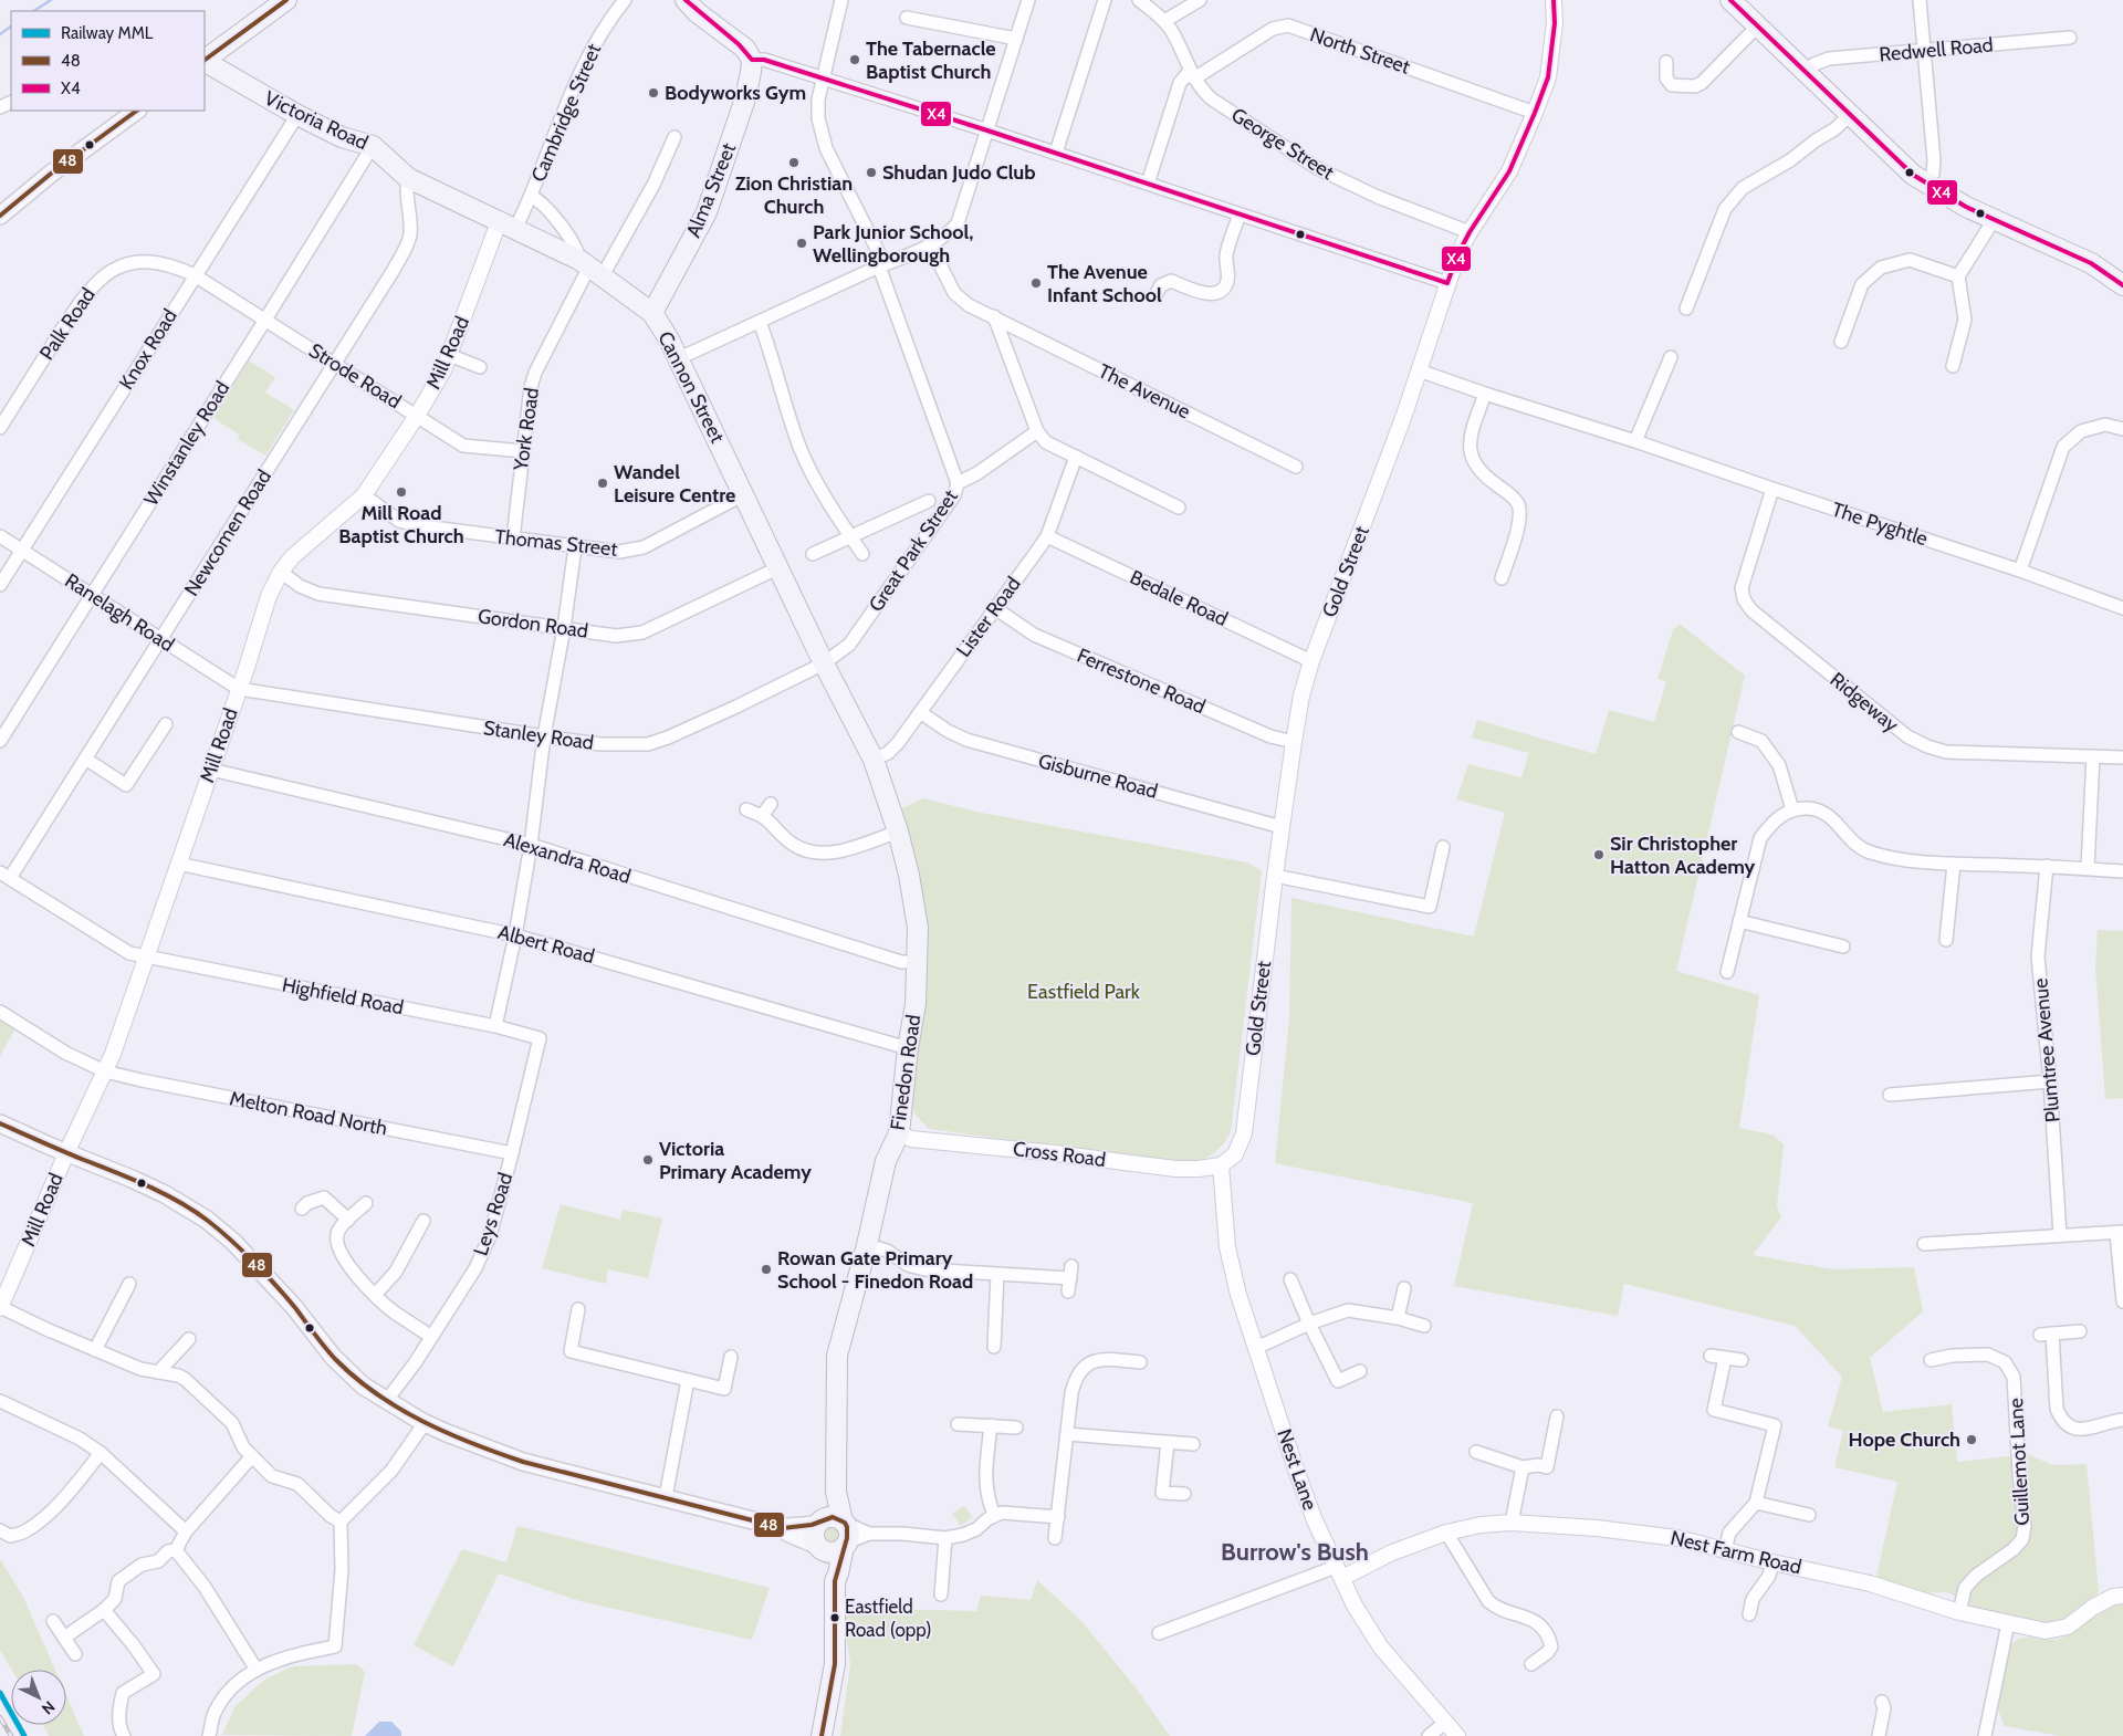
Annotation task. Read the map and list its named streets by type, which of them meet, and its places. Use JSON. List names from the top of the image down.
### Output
{
  "streets": {
    "main road": [
      "Victoria Road",
      "Alma Street",
      "Cannon Street",
      "Finedon Road"
    ],
    "street": [
      "Redwell Road",
      "North Street",
      "Cambridge Street",
      "George Street",
      "Palk Road",
      "Knox Road",
      "Mill Road",
      "Strode Road",
      "The Avenue",
      "York Road",
      "Winstanley Road",
      "The Pyghtle",
      "Newcomen Road",
      "Thomas Street",
      "Great Park Street",
      "Gold Street",
      "Bedale Road",
      "Ranelagh Road",
      "Lister Road",
      "Gordon Road",
      "Ferrestone Road",
      "Ridgeway",
      "Stanley Road",
      "Gisburne Road",
      "Alexandra Road",
      "Albert Road",
      "Highfield Road",
      "Plumtree Avenue",
      "Melton Road North",
      "Cross Road",
      "Leys Road",
      "Guillemot Lane",
      "Nest Lane",
      "Nest Farm Road"
    ]
  },
  "crossings": [
    ["North Street", "George Street"],
    ["North Street", "Gold Street"],
    ["Cambridge Street", "Victoria Road"],
    ["Cambridge Street", "Mill Road"],
    ["Cambridge Street", "Cannon Street"],
    ["Victoria Road", "Knox Road"],
    ["Victoria Road", "Mill Road"],
    ["Victoria Road", "Cannon Street"],
    ["Victoria Road", "Winstanley Road"],
    ["Victoria Road", "Newcomen Road"],
    ["George Street", "Gold Street"],
    ["Alma Street", "Cannon Street"],
    ["Palk Road", "Knox Road"],
    ["Palk Road", "Strode Road"],
    ["Knox Road", "Strode Road"],
    ["Knox Road", "Ranelagh Road"],
    ["Mill Road", "Strode Road"],
    ["Mill Road", "Cannon Street"],
    ["Mill Road", "Thomas Street"],
    ["Mill Road", "Ranelagh Road"],
    ["Mill Road", "Gordon Road"],
    ["Mill Road", "Stanley Road"],
    ["Mill Road", "Alexandra Road"],
    ["Mill Road", "Albert Road"],
    ["Mill Road", "Highfield Road"],
    ["Mill Road", "Melton Road North"],
    ["Strode Road", "York Road"],
    ["Strode Road", "Winstanley Road"],
    ["Strode Road", "Newcomen Road"],
    ["Cannon Street", "York Road"],
    ["Cannon Street", "Thomas Street"],
    ["Cannon Street", "Great Park Street"],
    ["Cannon Street", "Gordon Road"],
    ["Cannon Street", "Stanley Road"],
    ["Cannon Street", "Finedon Road"],
    ["York Road", "Thomas Street"],
    ["Winstanley Road", "Ranelagh Road"],
    ["The Pyghtle", "Gold Street"],
    ["The Pyghtle", "Ridgeway"],
    ["Newcomen Road", "Ranelagh Road"],
    ["Newcomen Road", "Highfield Road"],
    ["Great Park Street", "Stanley Road"],
    ["Great Park Street", "Finedon Road"],
    ["Gold Street", "Bedale Road"],
    ["Gold Street", "Ferrestone Road"],
    ["Gold Street", "Gisburne Road"],
    ["Gold Street", "Cross Road"],
    ["Gold Street", "Nest Lane"],
    ["Bedale Road", "Lister Road"],
    ["Ranelagh Road", "Stanley Road"],
    ["Lister Road", "Ferrestone Road"],
    ["Lister Road", "Gisburne Road"],
    ["Lister Road", "Finedon Road"],
    ["Stanley Road", "Finedon Road"],
    ["Alexandra Road", "Finedon Road"],
    ["Albert Road", "Finedon Road"],
    ["Highfield Road", "Leys Road"],
    ["Finedon Road", "Cross Road"],
    ["Melton Road North", "Leys Road"],
    ["Cross Road", "Nest Lane"],
    ["Guillemot Lane", "Nest Farm Road"],
    ["Nest Lane", "Nest Farm Road"]
  ],
  "districts": ["Burrow's Bush"],
  "parks": ["Eastfield Park"],
  "places": [
    "The Tabernacle Baptist Church",
    "Bodyworks Gym",
    "Zion Christian Church",
    "Shudan Judo Club",
    "Park Junior School, Wellingborough",
    "The Avenue Infant School",
    "Wandel Leisure Centre",
    "Mill Road Baptist Church",
    "Sir Christopher Hatton Academy",
    "Victoria Primary Academy",
    "Rowan Gate Primary School - Finedon Road",
    "Hope Church",
    "Eastfield Road (opp)"
  ],
  "lines": ["transit line 48", "transit line X4", "rail line MML"],
  "legend": ["Railway MML", "48", "X4"],
  "north": "bottom right"
}
